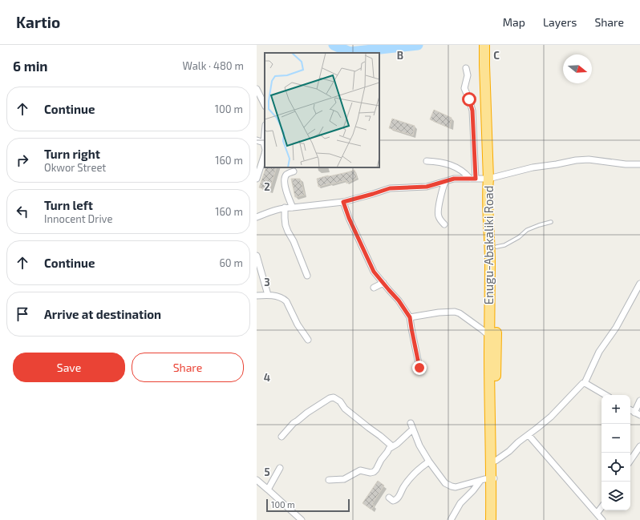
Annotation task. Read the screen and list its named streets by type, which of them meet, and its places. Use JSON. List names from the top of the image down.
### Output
{
  "streets": {
    "highway": ["Enugu-Abakaliki Road"]
  },
  "scale_bar": "100 m",
  "north": "right",
  "page": {
    "header": "Kartio",
    "nav": ["Map", "Layers", "Share"],
    "heading": ["6 min", "Walk · 480 m"],
    "list": [
      ["Continue", "100 m"],
      ["Turn right", "Okwor Street", "160 m"],
      ["Turn left", "Innocent Drive", "160 m"],
      ["Continue", "60 m"],
      "Arrive at destination"
    ],
    "buttons": ["Save", "Share"],
    "map_buttons": ["+", "−"],
    "scale": "100 m"
  },
  "grid": {
    "columns": ["B", "C"],
    "rows": [
      "2",
      "3",
      "4",
      "5"
    ]
  }
}
